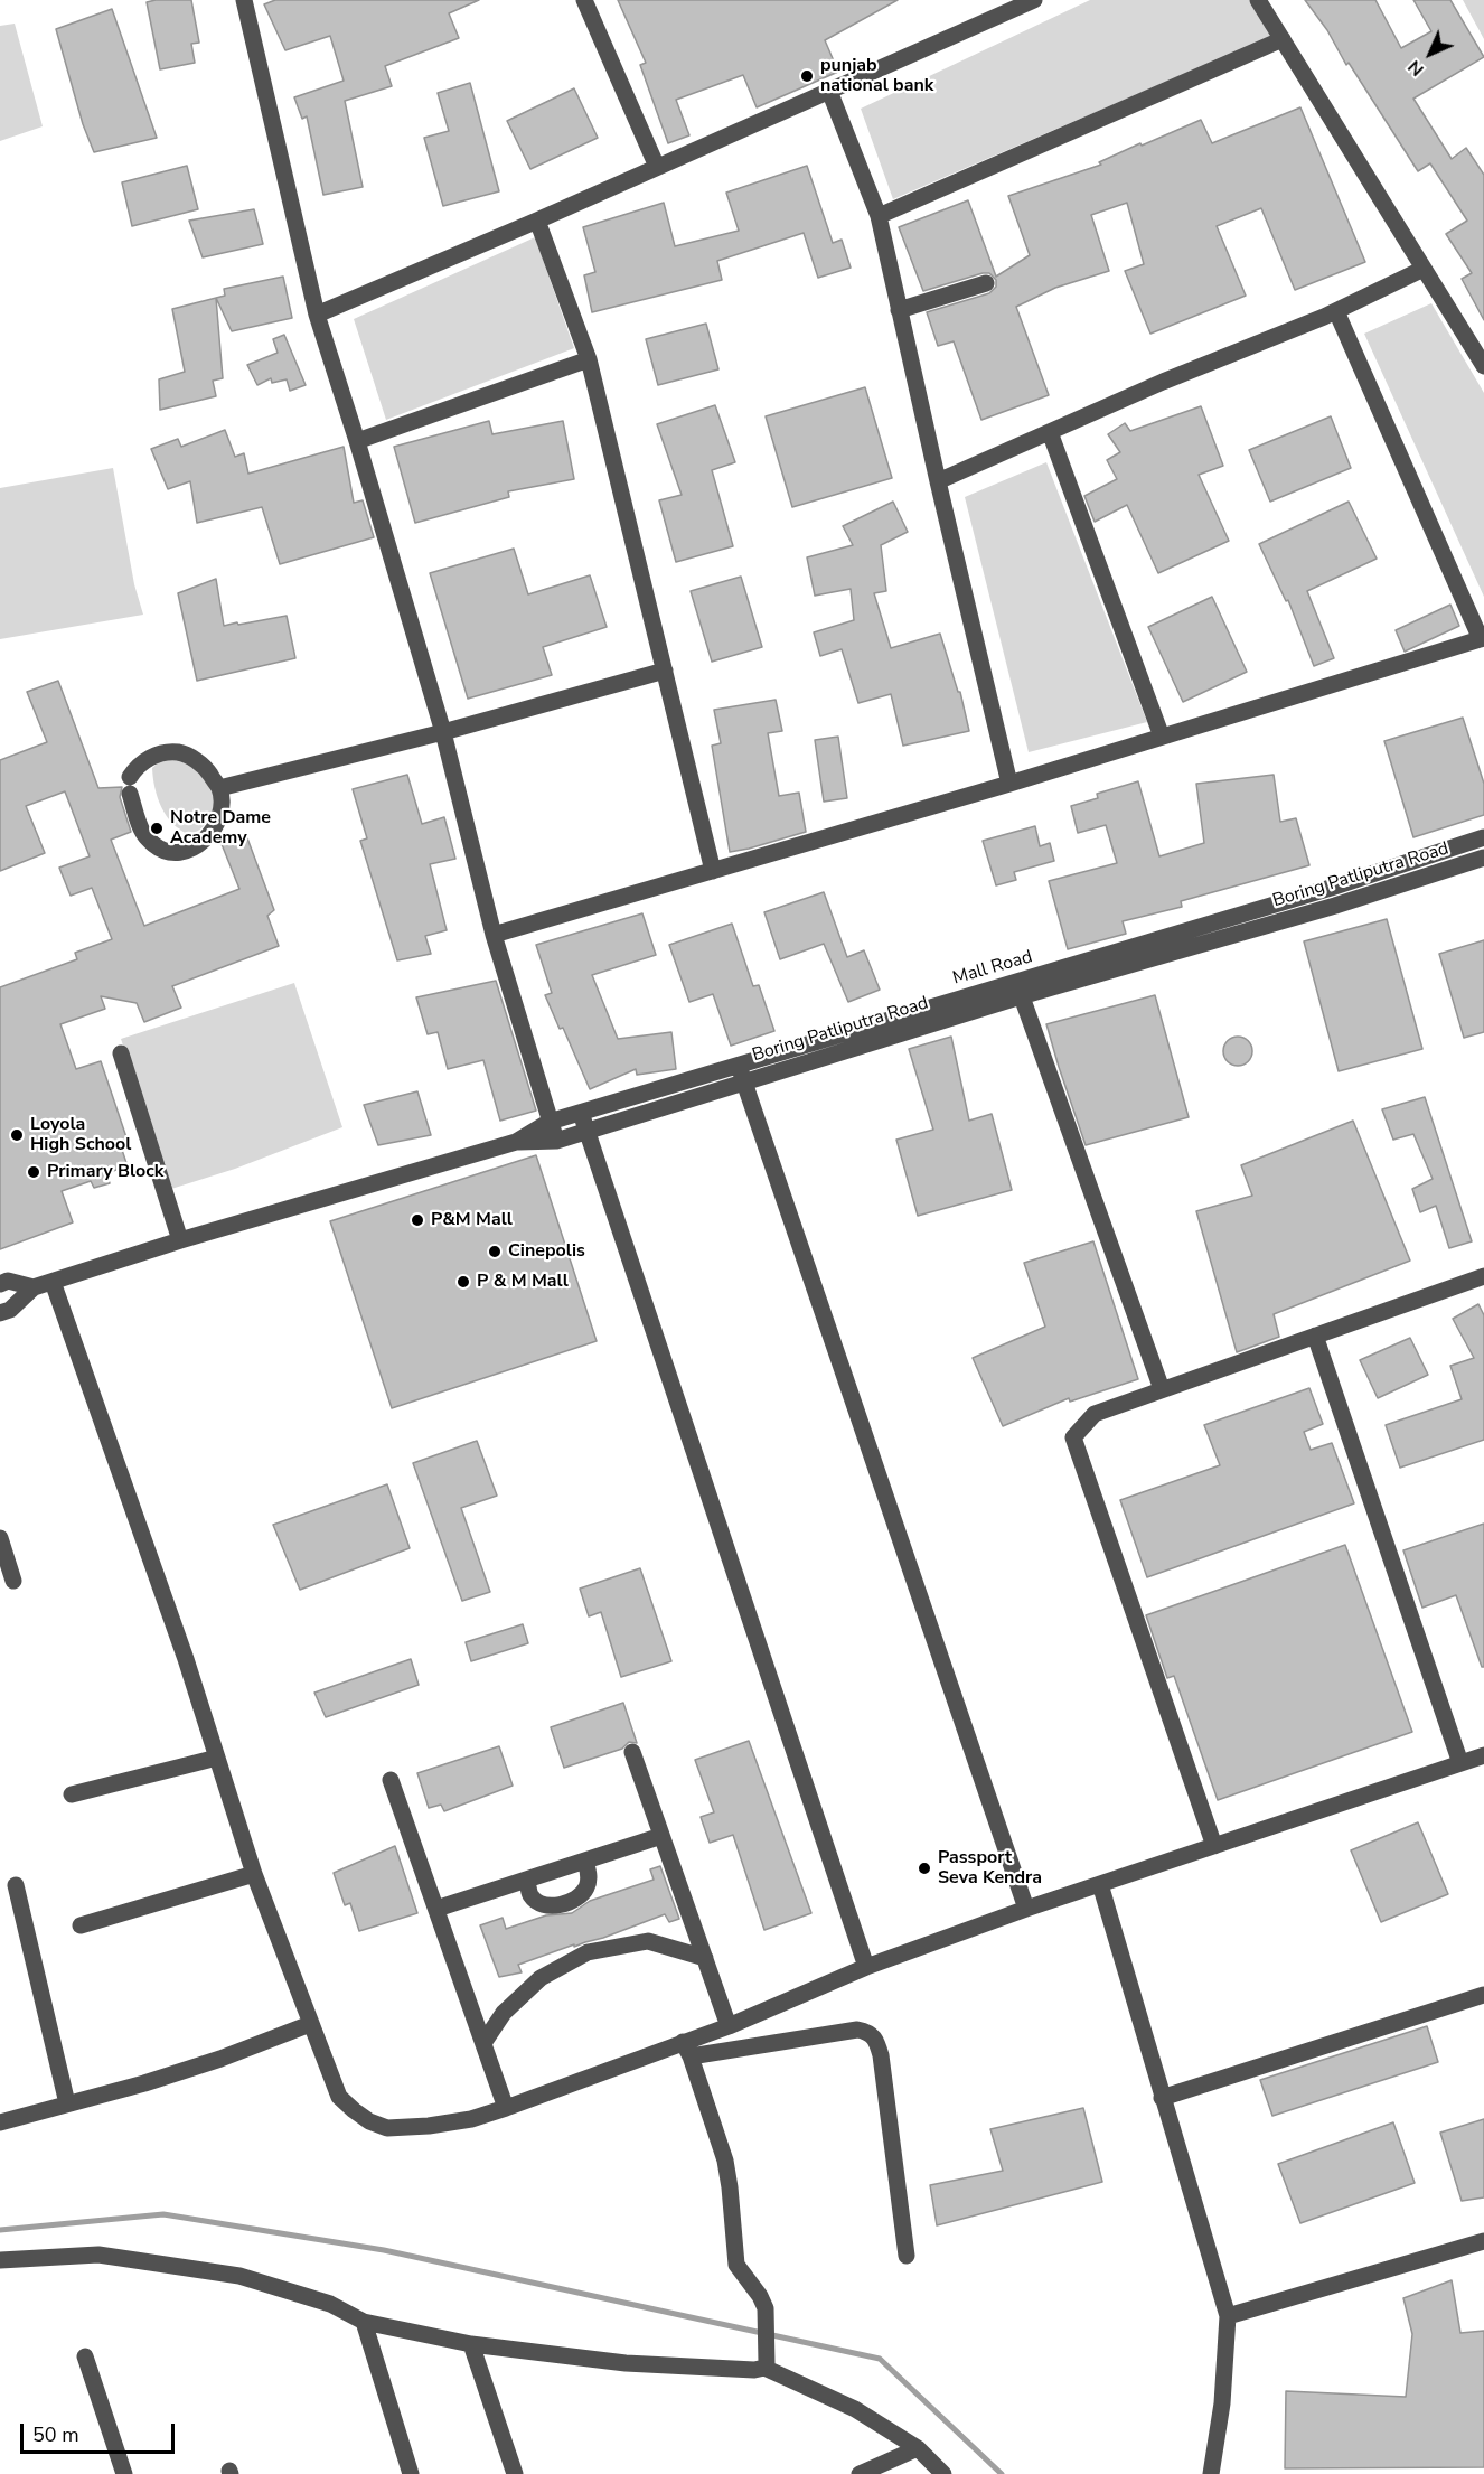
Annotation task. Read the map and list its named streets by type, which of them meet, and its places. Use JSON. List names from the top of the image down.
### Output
{
  "streets": {
    "street": ["Boring Patliputra Road", "Mall Road"]
  },
  "crossings": [
    ["Boring Patliputra Road", "Mall Road"]
  ],
  "places": [
    "punjab national bank",
    "Notre Dame Academy",
    "Loyola High School",
    "Primary Block",
    "P&M Mall",
    "Cinepolis",
    "P & M Mall",
    "Passport Seva Kendra"
  ],
  "scale_bar": "50 m",
  "north": "bottom left"
}
